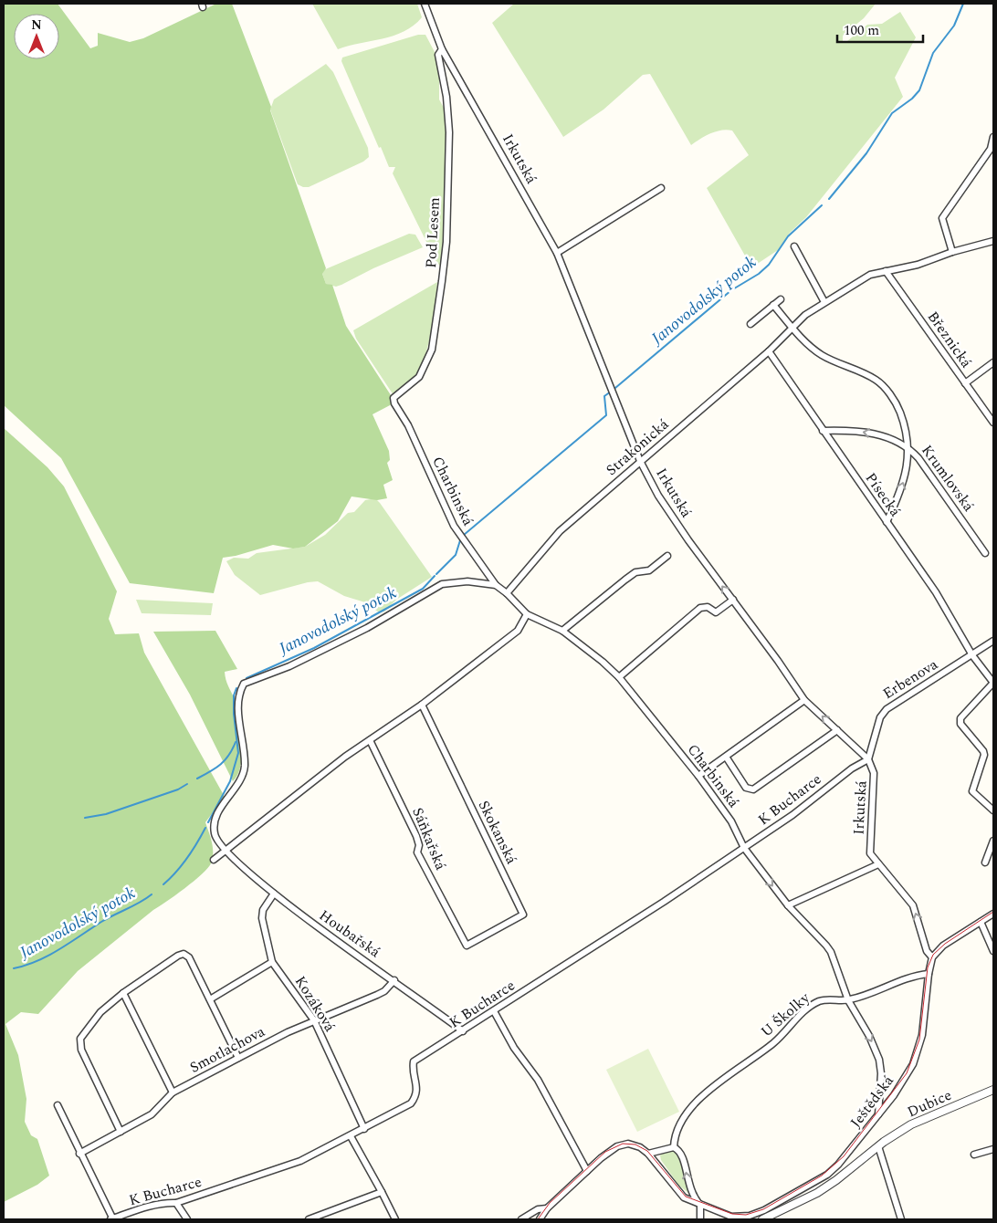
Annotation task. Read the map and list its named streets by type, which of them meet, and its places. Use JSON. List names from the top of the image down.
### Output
{
  "streets": {
    "street": [
      "Irkutská",
      "Pod Lesem",
      "Březnická",
      "Strakonická",
      "Krumlovská",
      "Charbinská",
      "Písecká",
      "Erbenova",
      "K Bucharce",
      "Skokanská",
      "Sáňkařská",
      "Houbařská",
      "Kozáková",
      "U Školky",
      "Smotlachova",
      "Ještědská",
      "Dubice"
    ]
  },
  "crossings": [
    ["Irkutská", "Pod Lesem"],
    ["Irkutská", "Strakonická"],
    ["Irkutská", "Erbenova"],
    ["Irkutská", "K Bucharce"],
    ["Irkutská", "Ještědská"],
    ["Pod Lesem", "Charbinská"],
    ["Březnická", "Strakonická"],
    ["Strakonická", "Charbinská"],
    ["Strakonická", "Písecká"],
    ["Krumlovská", "Písecká"],
    ["Charbinská", "K Bucharce"],
    ["Charbinská", "U Školky"],
    ["Charbinská", "Ještědská"],
    ["Písecká", "Erbenova"],
    ["Erbenova", "K Bucharce"],
    ["K Bucharce", "Houbařská"],
    ["K Bucharce", "Kozáková"],
    ["Skokanská", "Sáňkařská"],
    ["Houbařská", "Kozáková"],
    ["Houbařská", "Smotlachova"],
    ["Kozáková", "Smotlachova"],
    ["U Školky", "Ještědská"]
  ],
  "one_way": ["Krumlovská"],
  "water": ["Janovodolský potok"],
  "scale_bar": "100 m",
  "north": "top"
}
